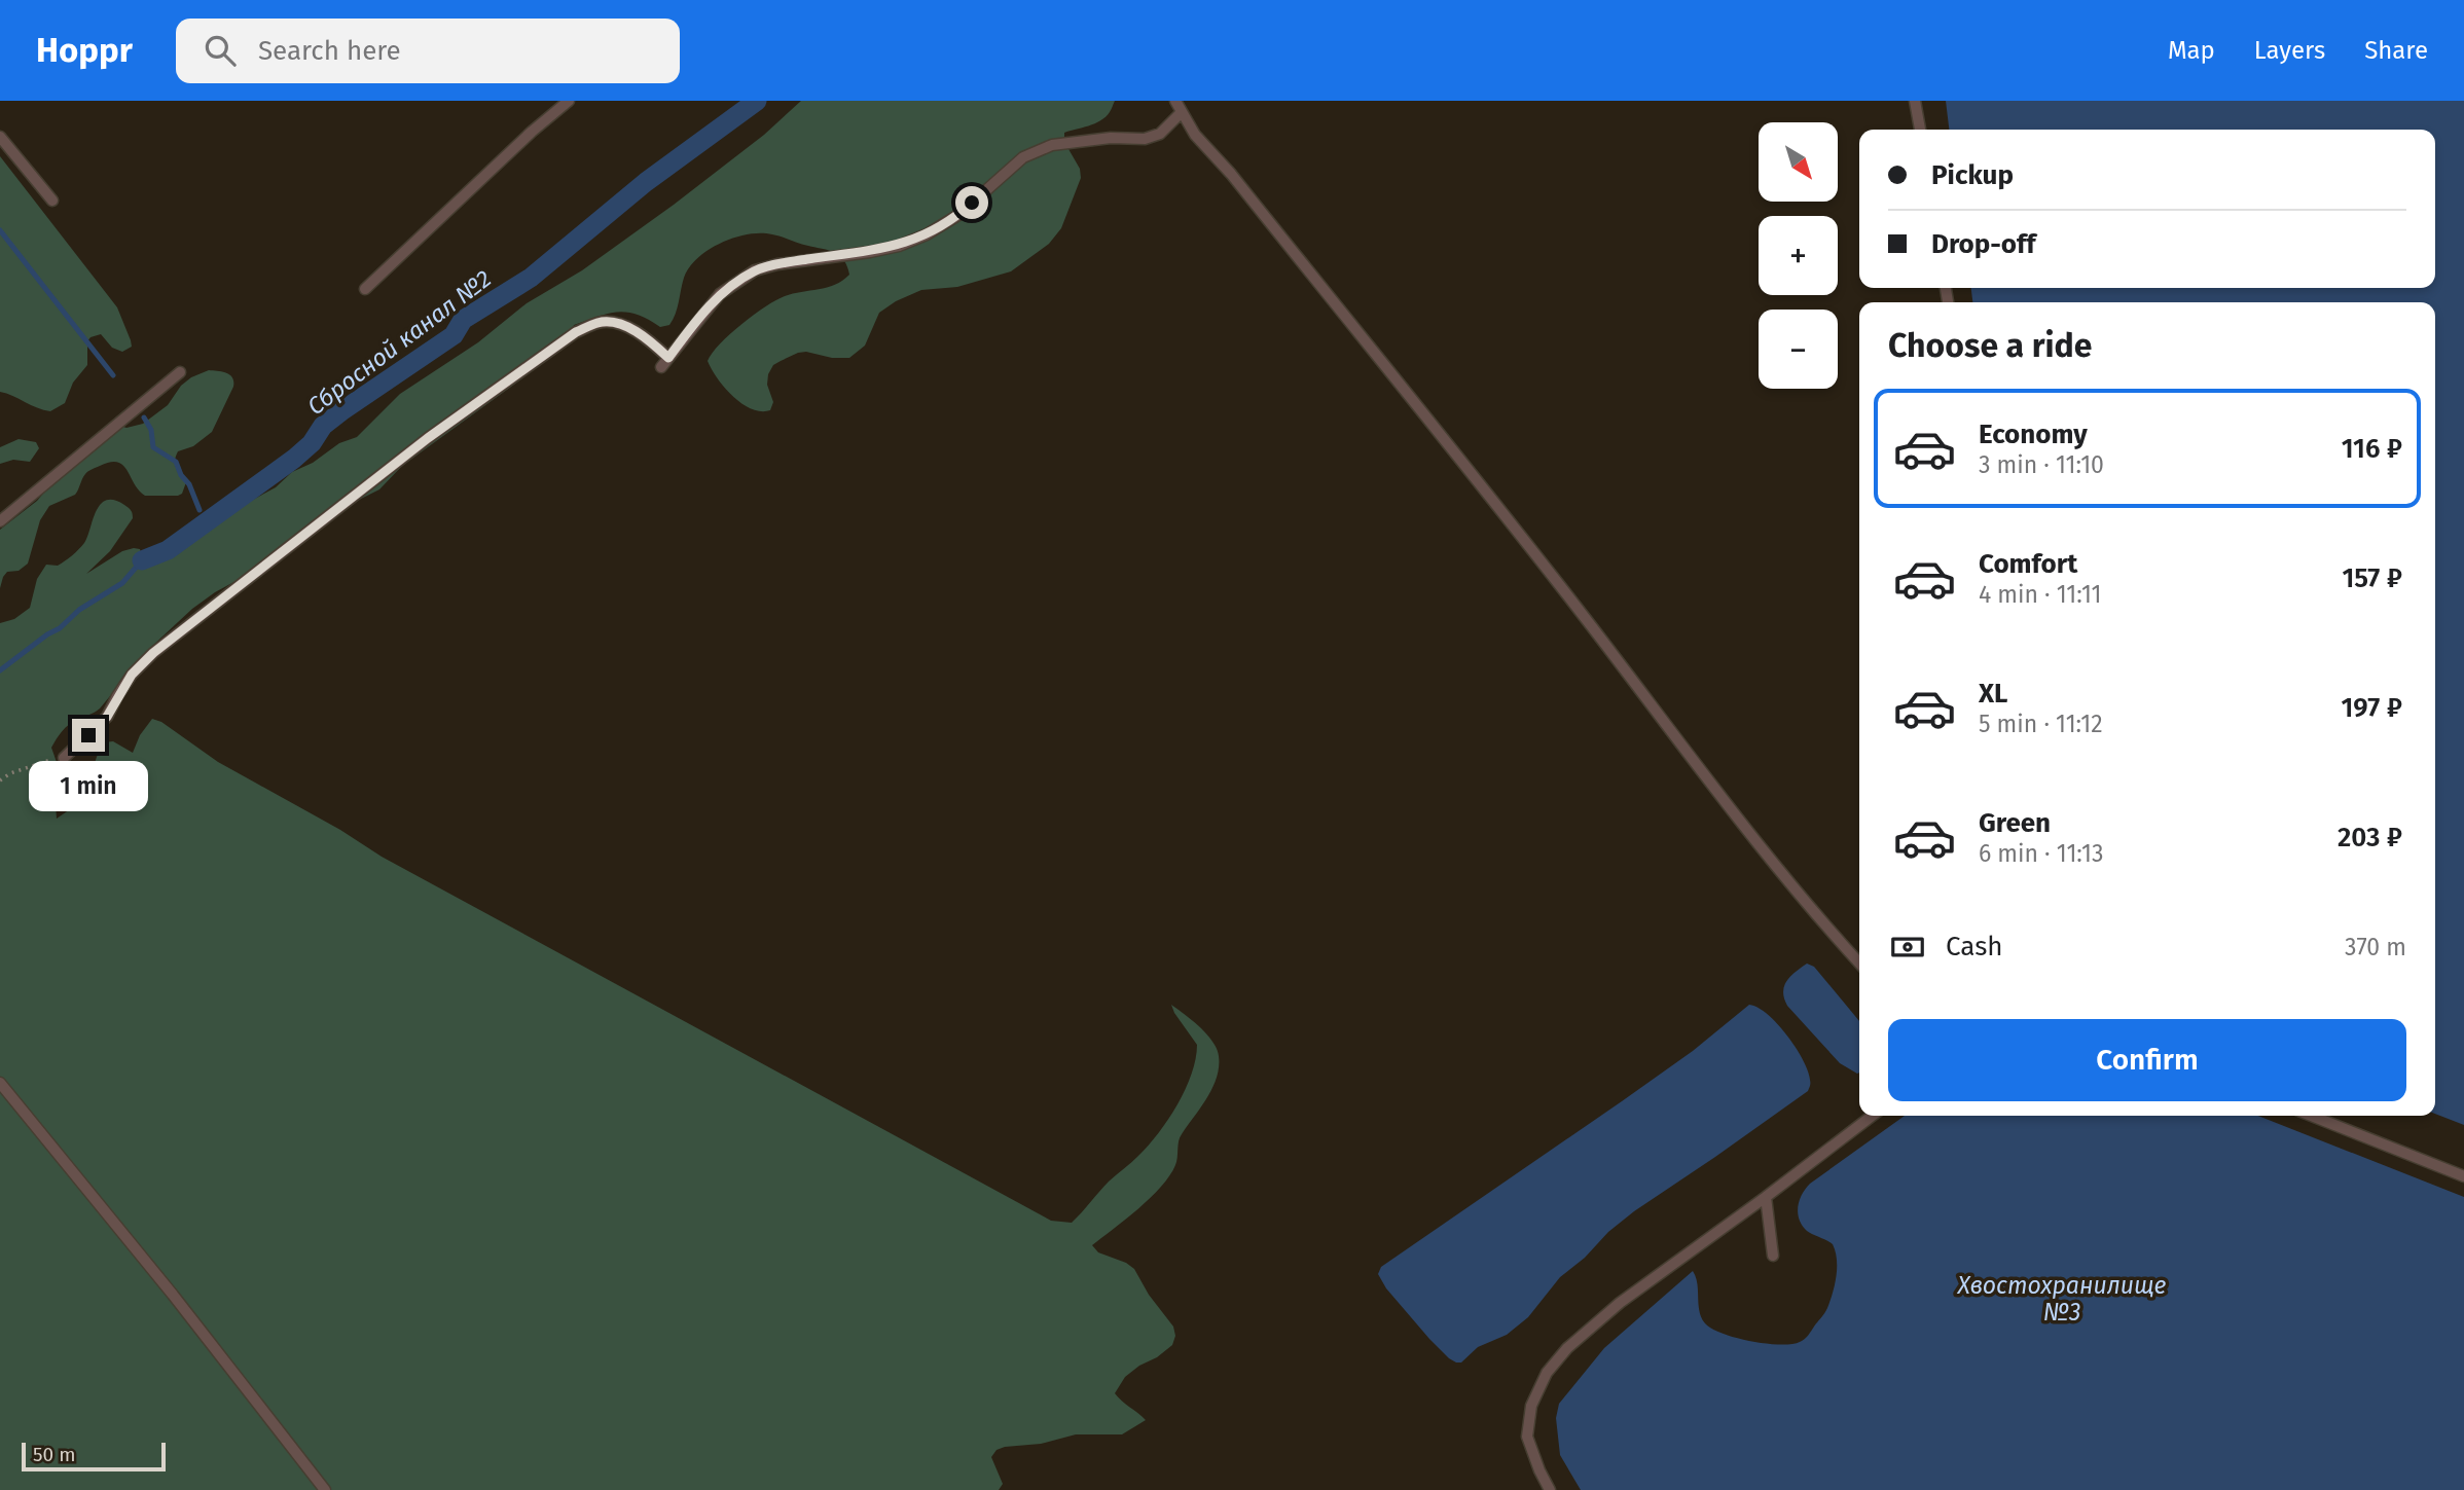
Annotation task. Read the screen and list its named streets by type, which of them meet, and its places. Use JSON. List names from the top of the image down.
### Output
{
  "water": ["Сбросной канал №2", "Хвостохранилище №3"],
  "scale_bar": "50 m",
  "north": "bottom right",
  "page": {
    "header": "Hoppr",
    "search": "Search here",
    "nav": ["Map", "Layers", "Share"],
    "map_buttons": ["+", "−"],
    "banner": ["Pickup", "Drop-off"],
    "heading": "Choose a ride",
    "list": [
      {
        "name": "Economy",
        "note": "3 min · 11:10",
        "value": "116 ₽"
      },
      {
        "name": "Comfort",
        "note": "4 min · 11:11",
        "value": "157 ₽"
      },
      {
        "name": "XL",
        "note": "5 min · 11:12",
        "value": "197 ₽"
      },
      {
        "name": "Green",
        "note": "6 min · 11:13",
        "value": "203 ₽"
      }
    ],
    "bubble": "1 min",
    "pay": ["Cash", "370 m"],
    "buttons": "Confirm",
    "scale": "50 m"
  }
}
